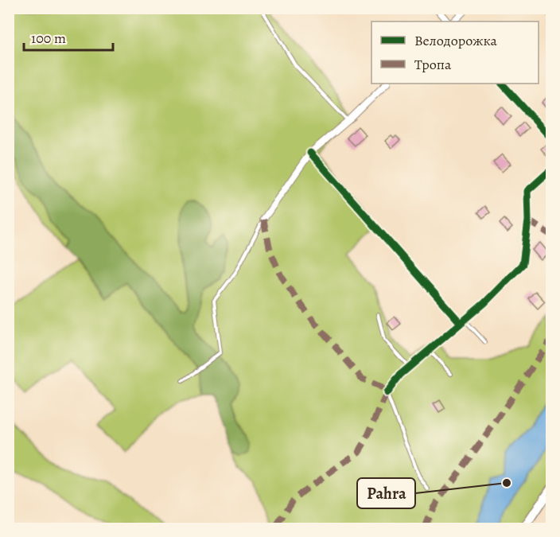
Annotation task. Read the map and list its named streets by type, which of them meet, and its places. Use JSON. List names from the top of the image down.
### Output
{
  "places": ["Pahra"],
  "legend": ["Велодорожка", "Тропа"],
  "scale_bar": "100 m"
}
